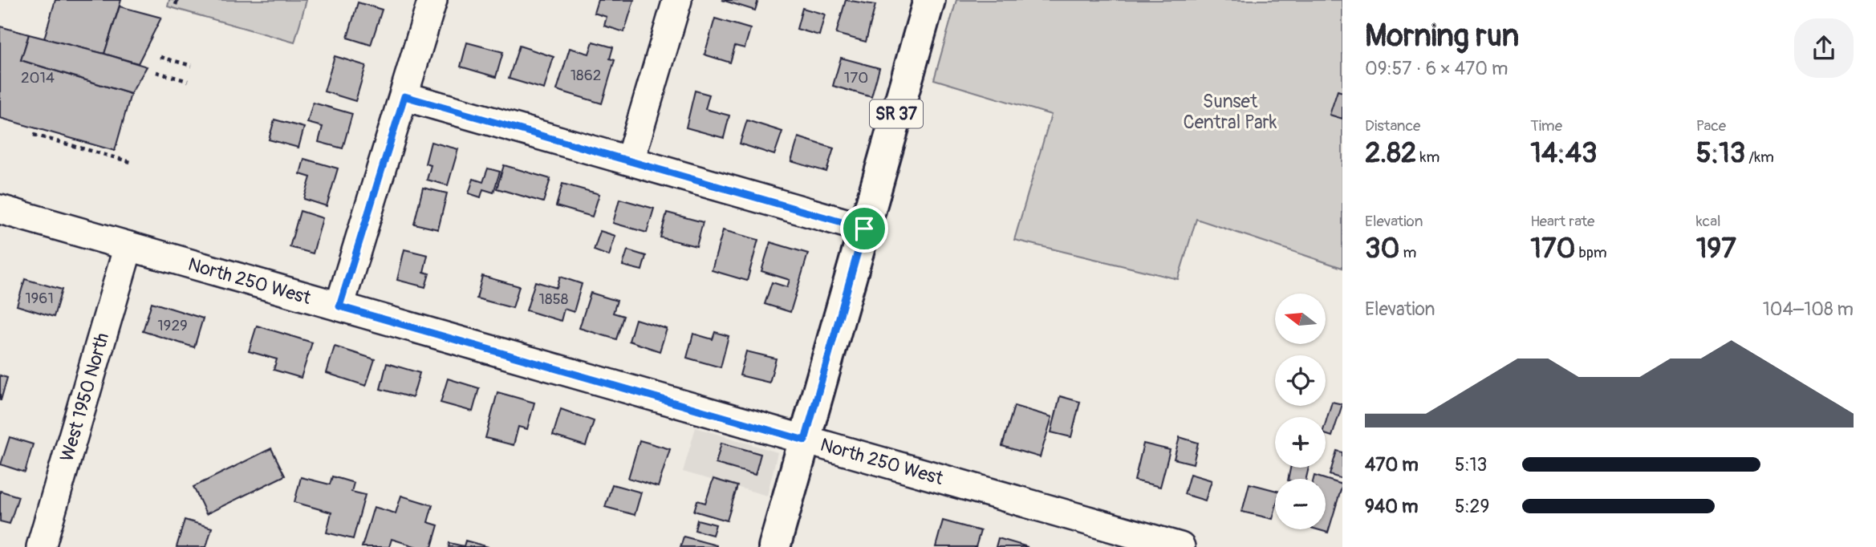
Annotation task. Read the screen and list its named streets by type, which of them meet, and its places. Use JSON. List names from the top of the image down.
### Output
{
  "streets": {
    "main road": ["SR 37"],
    "street": ["North 250 West", "West 1950 North"]
  },
  "crossings": [
    ["SR 37", "North 250 West"],
    ["North 250 West", "West 1950 North"]
  ],
  "parks": ["Sunset Central Park"],
  "house_numbers": [
    "1862",
    "2014",
    "170",
    "1961",
    "1858",
    "1929"
  ],
  "north": "left",
  "page": {
    "heading": ["Morning run", "09:57 · 6 × 470 m"],
    "stats": [
      ["Distance", "2.82 km"],
      ["Time", "14:43"],
      ["Pace", "5:13 /km"],
      ["Elevation", "30 m"],
      ["Heart rate", "170 bpm"],
      ["kcal", "197"]
    ],
    "chart": ["Elevation", "104–108 m"],
    "map_buttons": ["+", "−"],
    "list": [
      {
        "name": "470 m",
        "note": "5:13"
      },
      {
        "name": "940 m",
        "note": "5:29"
      }
    ]
  }
}
